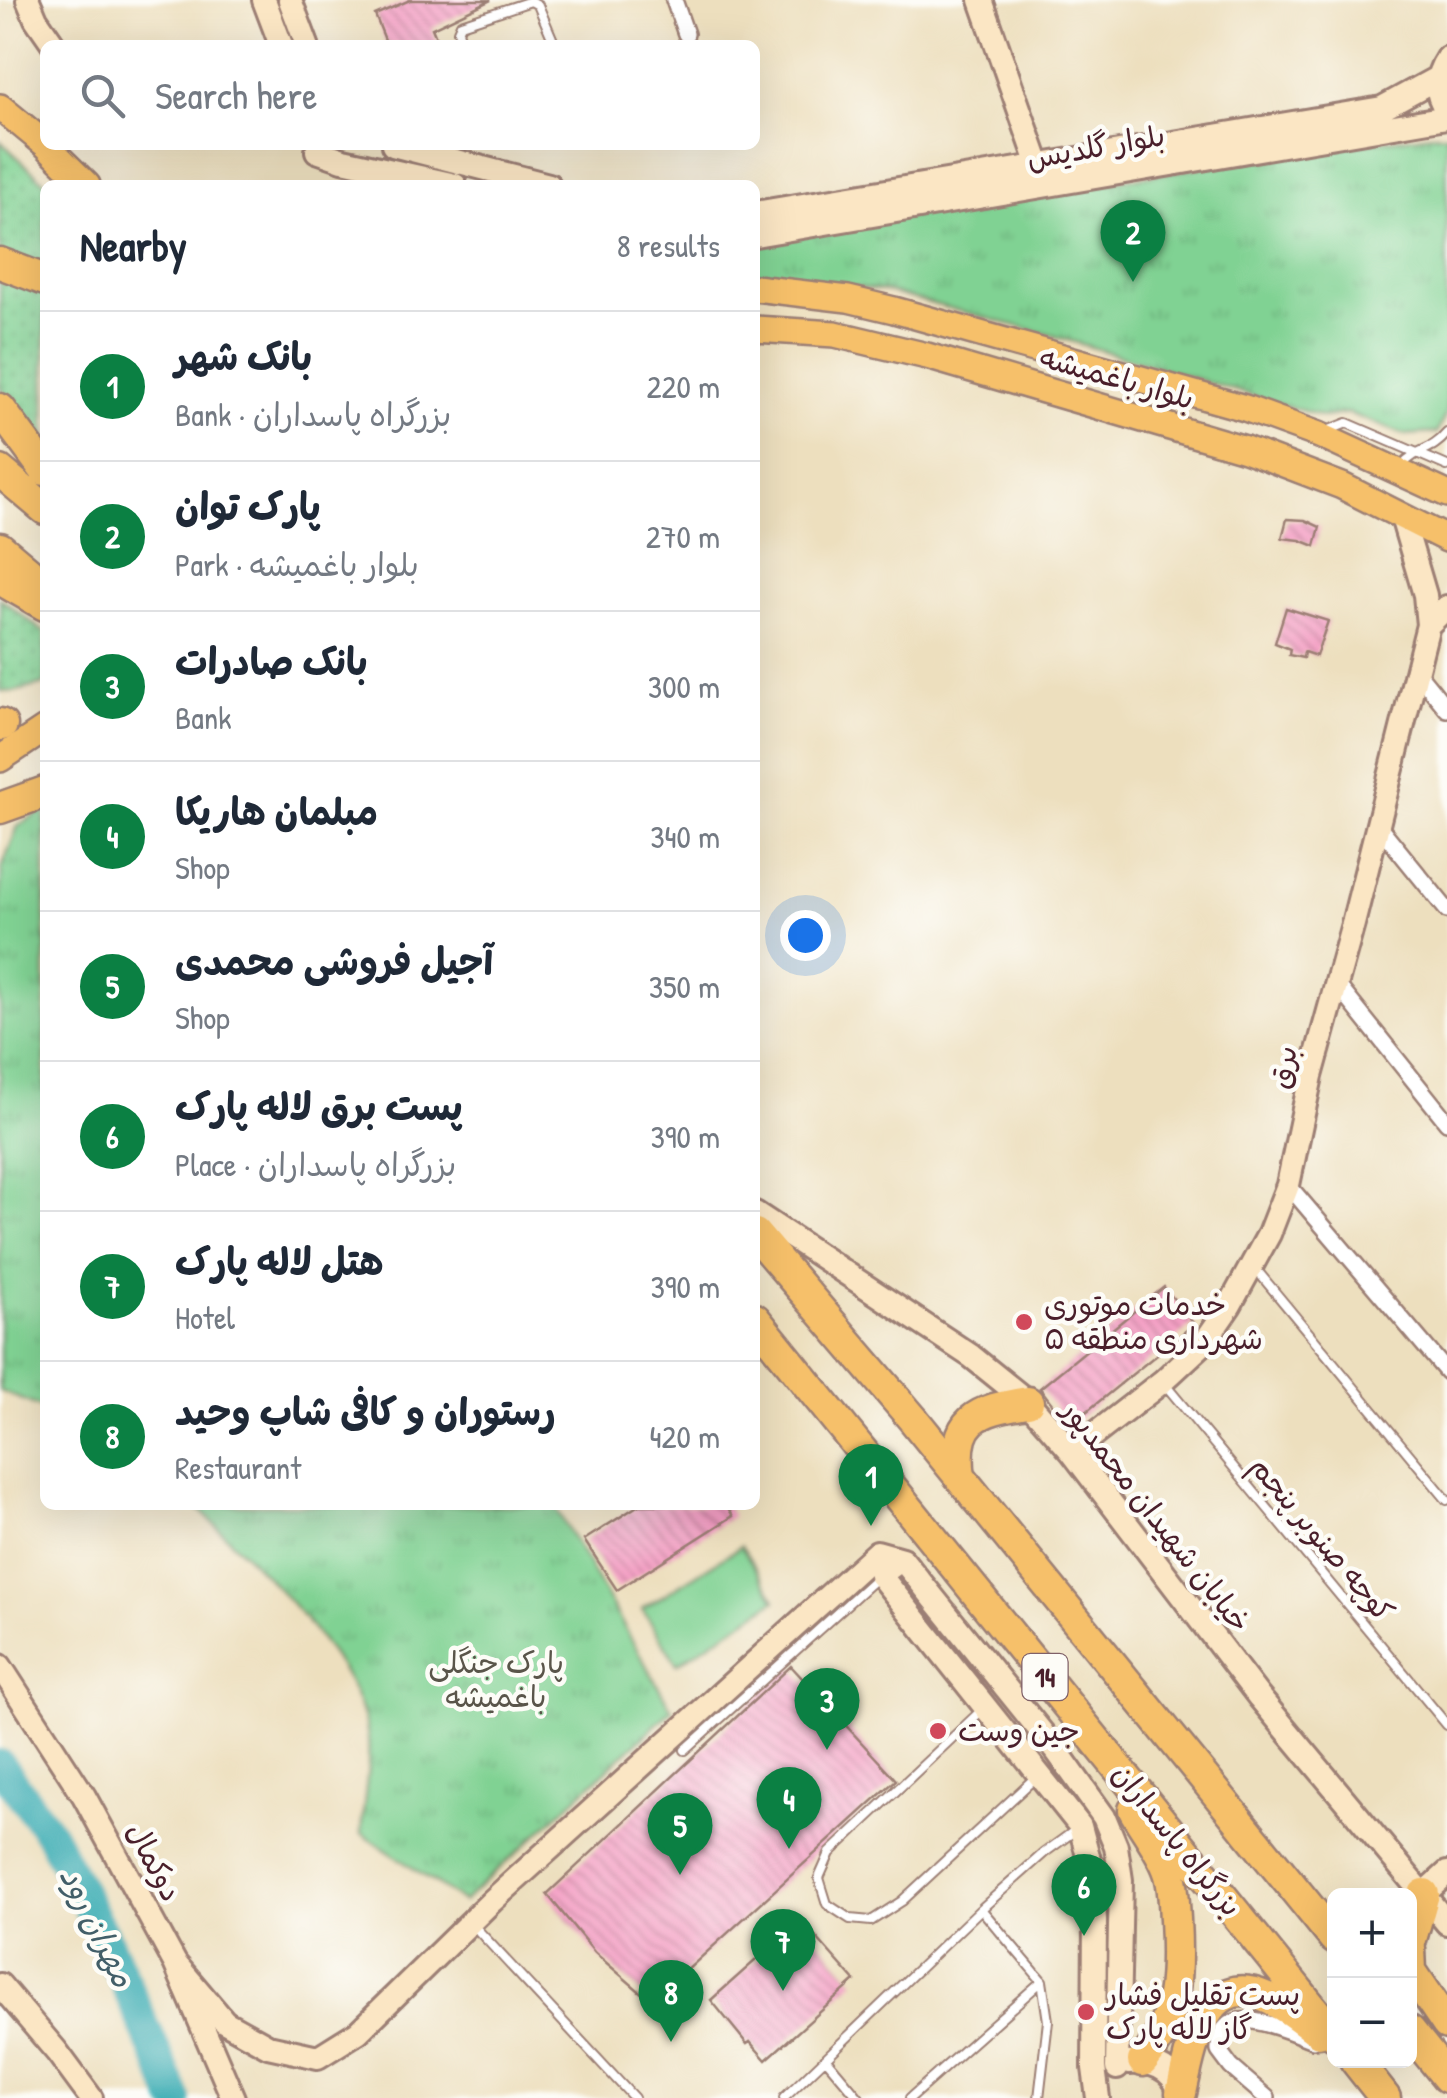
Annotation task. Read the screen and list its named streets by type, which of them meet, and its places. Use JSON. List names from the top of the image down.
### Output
{
  "streets": {
    "highway": ["14", "بزرگراه پاسداران"],
    "main road": ["بلوار باغمیشه"],
    "street": [
      "بلوار گلدیس",
      "برق",
      "خیابان شهیدان محمدپور",
      "دوکمال"
    ],
    "lane": ["کوچه صنوبر پنجم"]
  },
  "crossings": [
    ["برق", "خیابان شهیدان محمدپور"],
    ["برق", "کوچه صنوبر پنجم"]
  ],
  "water": ["مهران رود"],
  "parks": ["پارک جنگلی باغمیشه"],
  "places": ["خدمات موتوری شهرداری منطقه ۵", "جین وست", "پست تقلیل فشار گاز لاله پارک"],
  "page": {
    "search": "Search here",
    "heading": ["Nearby", "8 results"],
    "pins": [
      "2",
      "1",
      "3",
      "4",
      "5",
      "6",
      "7",
      "8"
    ],
    "list": [
      {
        "mark": "1",
        "name": "بانک شهر",
        "note": "Bank · بزرگراه پاسداران",
        "value": "220 m"
      },
      {
        "mark": "2",
        "name": "پارک توان",
        "note": "Park · بلوار باغمیشه",
        "value": "270 m"
      },
      {
        "mark": "3",
        "name": "بانک صادرات",
        "note": "Bank",
        "value": "300 m"
      },
      {
        "mark": "4",
        "name": "مبلمان هاریکا",
        "note": "Shop",
        "value": "340 m"
      },
      {
        "mark": "5",
        "name": "آجیل فروشی محمدی",
        "note": "Shop",
        "value": "350 m"
      },
      {
        "mark": "6",
        "name": "پست برق لاله پارک",
        "note": "Place · بزرگراه پاسداران",
        "value": "390 m"
      },
      {
        "mark": "7",
        "name": "هتل لاله پارک",
        "note": "Hotel",
        "value": "390 m"
      },
      {
        "mark": "8",
        "name": "رستوران و کافی شاپ وحید",
        "note": "Restaurant",
        "value": "420 m"
      }
    ],
    "map_buttons": ["+", "−"]
  }
}
